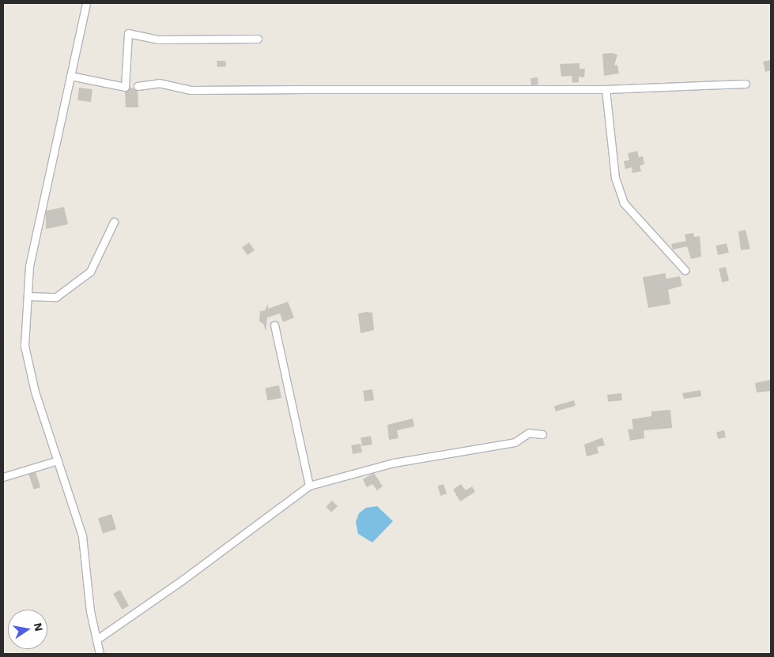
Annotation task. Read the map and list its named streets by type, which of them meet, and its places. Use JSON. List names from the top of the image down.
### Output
{
  "north": "right"
}
